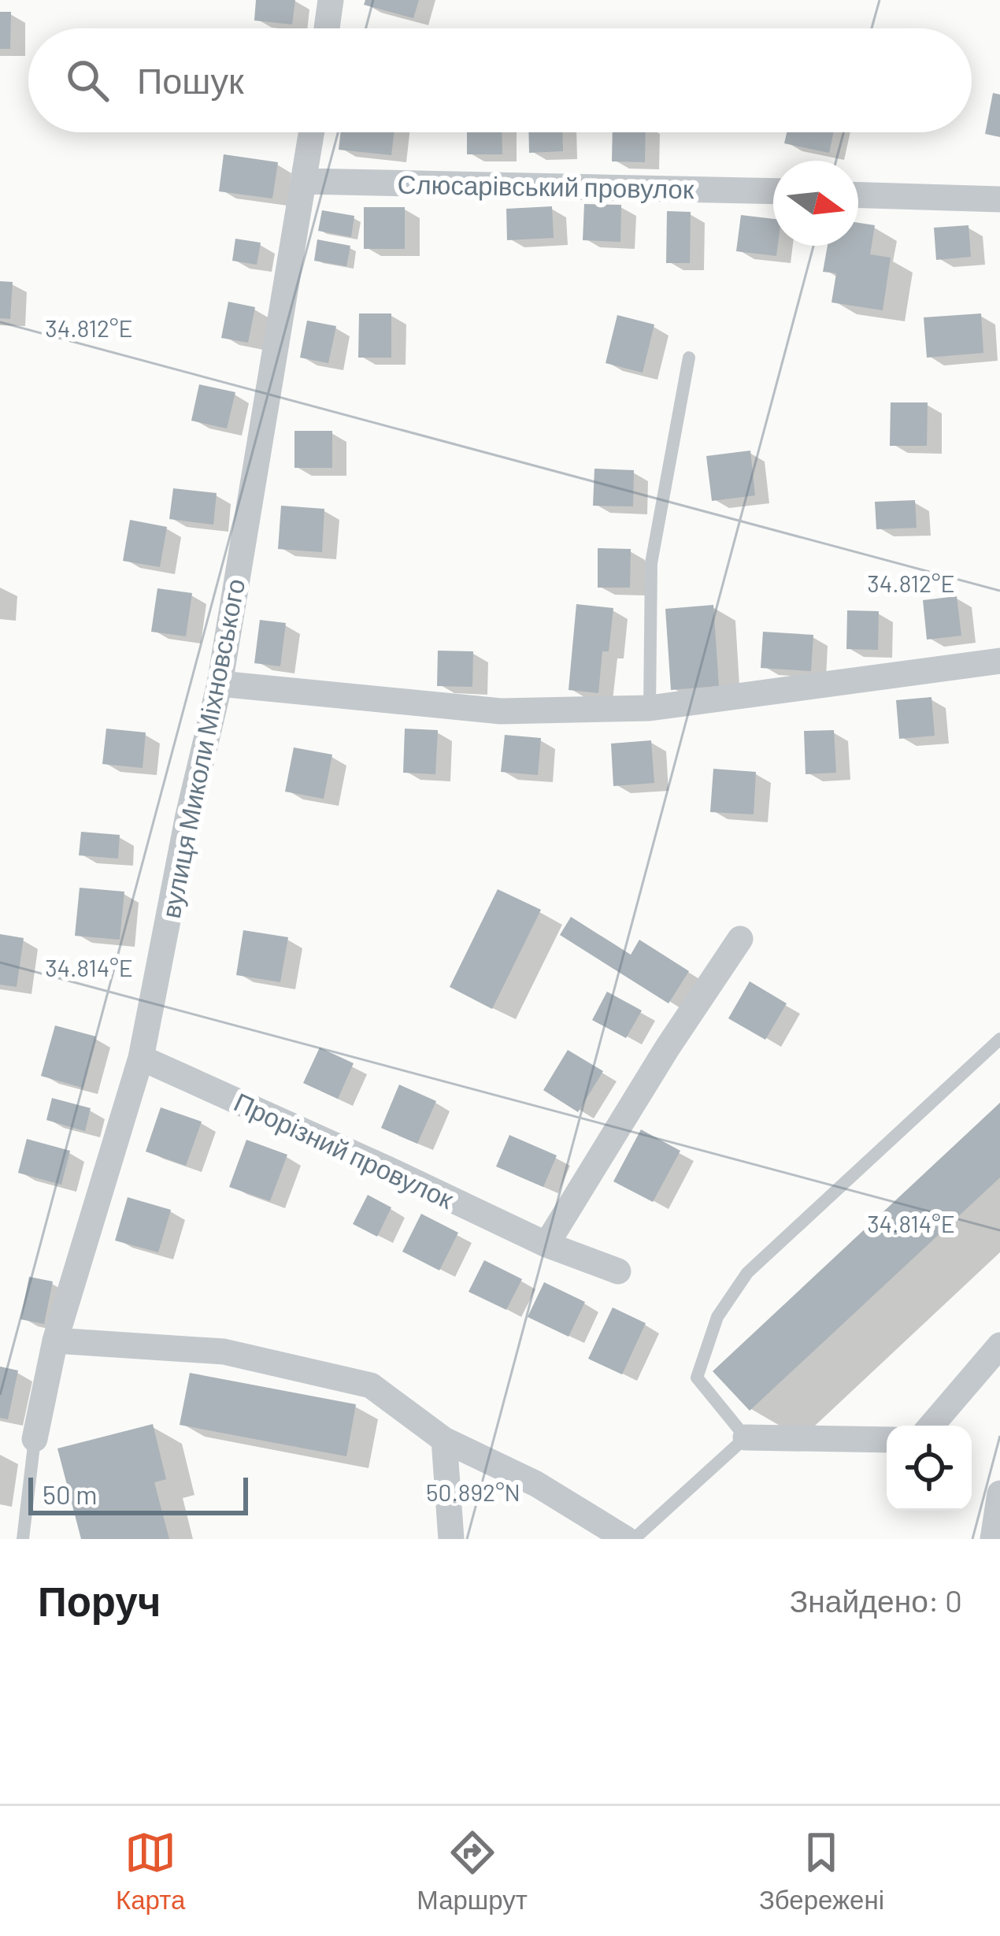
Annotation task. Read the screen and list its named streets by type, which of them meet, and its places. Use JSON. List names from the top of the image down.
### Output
{
  "streets": {
    "street": ["Слюсарівський провулок", "вулиця Миколи Міхновського", "Прорізний провулок"]
  },
  "crossings": [
    ["Слюсарівський провулок", "вулиця Миколи Міхновського"],
    ["вулиця Миколи Міхновського", "Прорізний провулок"]
  ],
  "scale_bar": "50 m",
  "north": "right",
  "page": {
    "search": "Пошук",
    "scale": "50 m",
    "heading": ["Поруч", "Знайдено: 0"],
    "nav": ["Карта", "Маршрут", "Збережені"]
  },
  "coordinates": ["34.812°E", "34.814°E", "50.892°N"]
}
